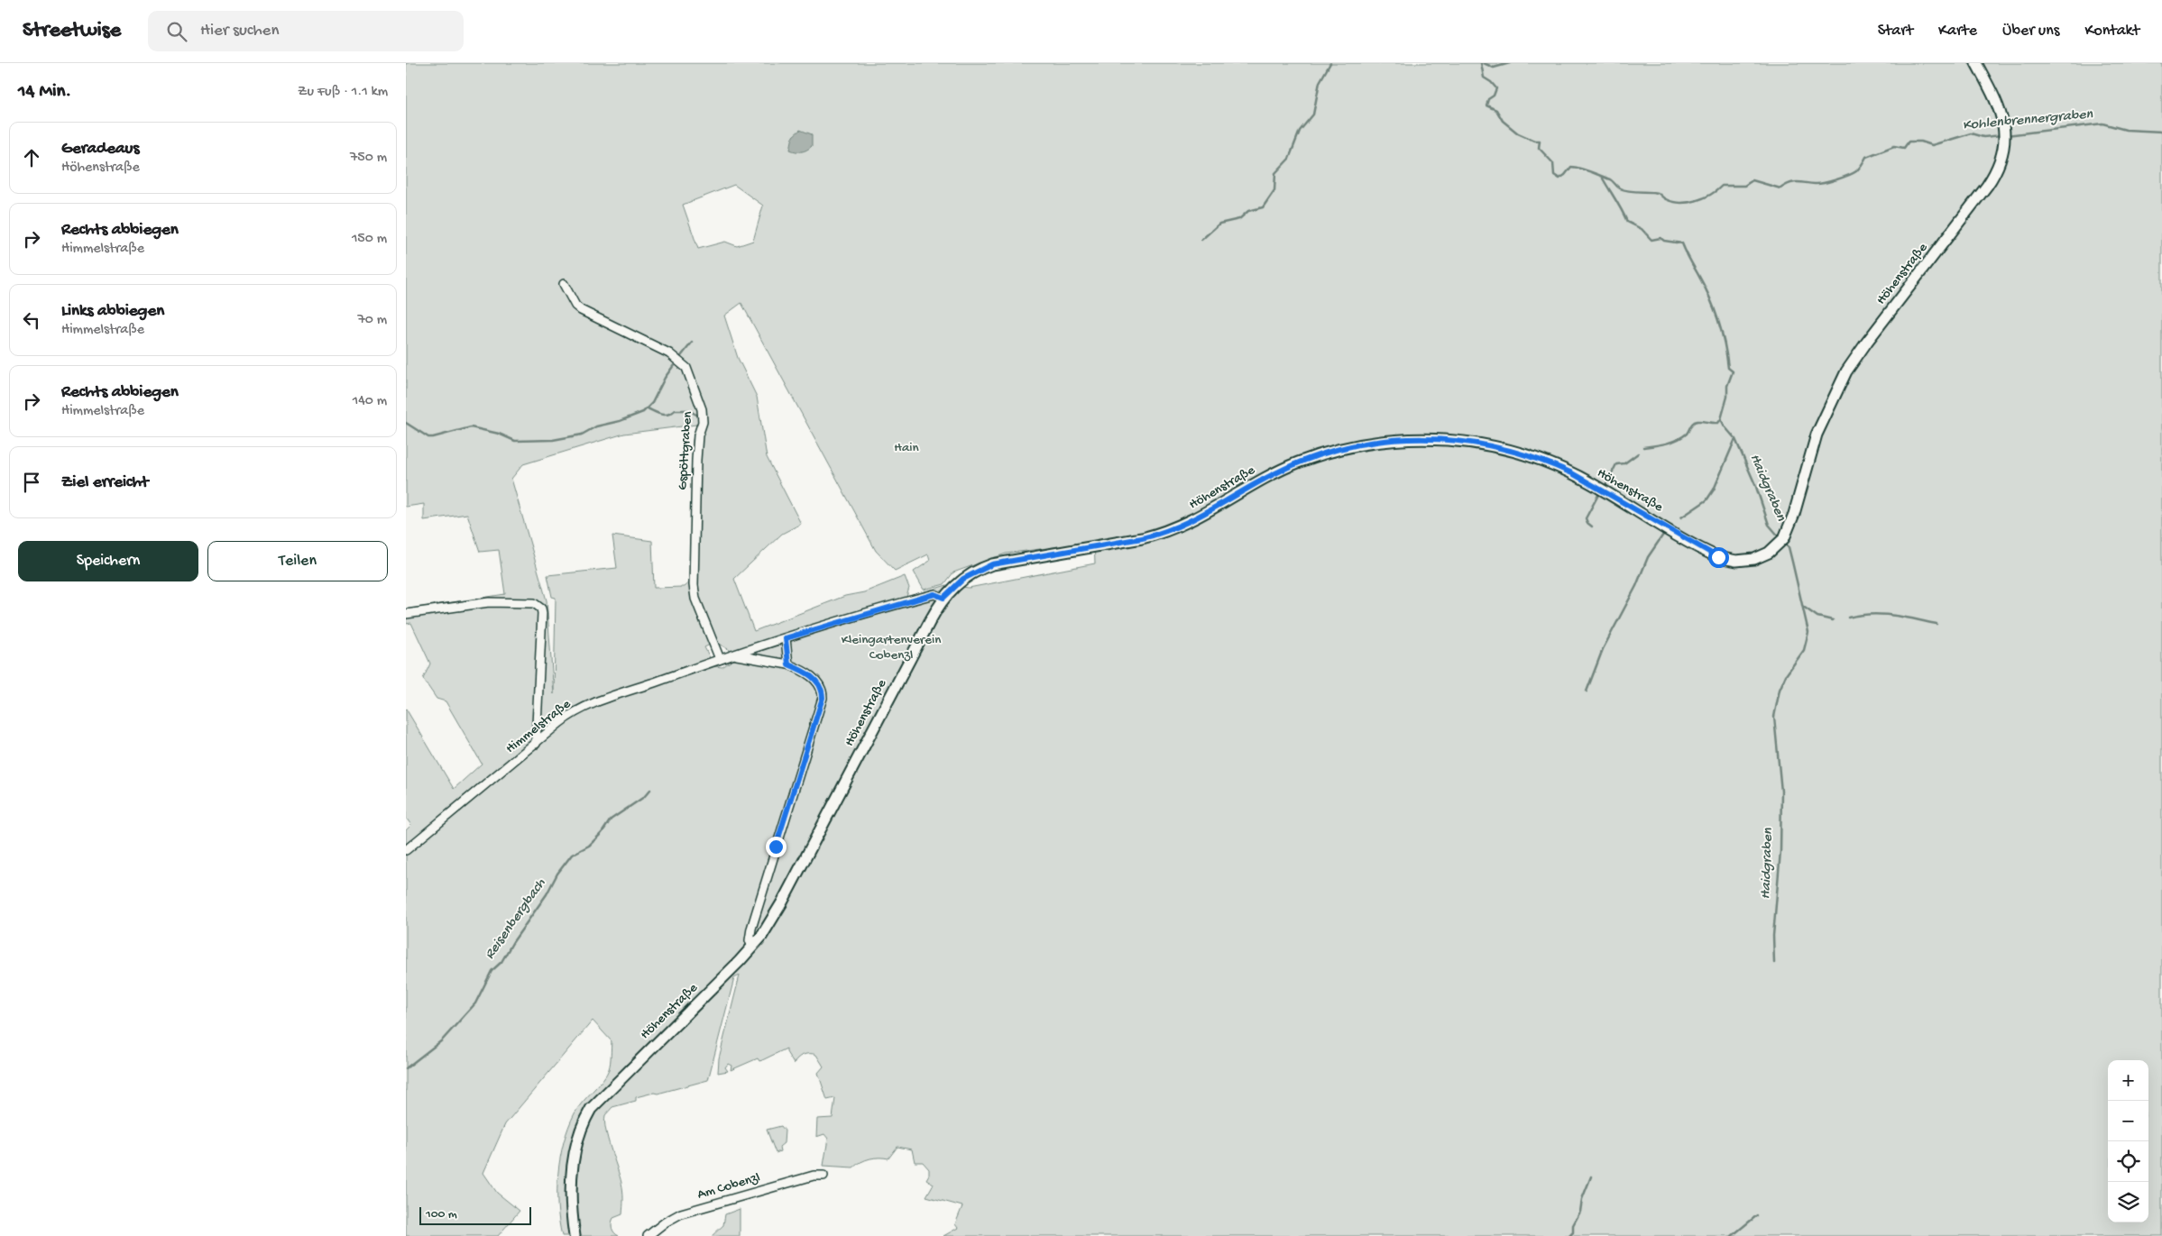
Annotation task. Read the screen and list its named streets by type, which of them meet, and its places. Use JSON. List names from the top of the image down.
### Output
{
  "streets": {
    "street": [
      "Höhenstraße",
      "Gspöttgraben",
      "Himmelstraße",
      "Am Cobenzl"
    ]
  },
  "crossings": [
    ["Höhenstraße", "Himmelstraße"],
    ["Gspöttgraben", "Himmelstraße"]
  ],
  "water": ["Kohlenbrennergraben", "Haidgraben", "Reisenbergbach"],
  "parks": ["Hain", "Kleingartenverein Cobenzl"],
  "scale_bar": "100 m",
  "page": {
    "header": "Streetwise",
    "search": "Hier suchen",
    "nav": [
      "Start",
      "Karte",
      "Über uns",
      "Kontakt"
    ],
    "heading": ["14 Min.", "Zu Fuß · 1.1 km"],
    "list": [
      ["Geradeaus", "Höhenstraße", "750 m"],
      ["Rechts abbiegen", "Himmelstraße", "150 m"],
      ["Links abbiegen", "Himmelstraße", "70 m"],
      ["Rechts abbiegen", "Himmelstraße", "140 m"],
      "Ziel erreicht"
    ],
    "buttons": ["Speichern", "Teilen"],
    "map_buttons": ["+", "−"],
    "scale": "100 m"
  }
}
